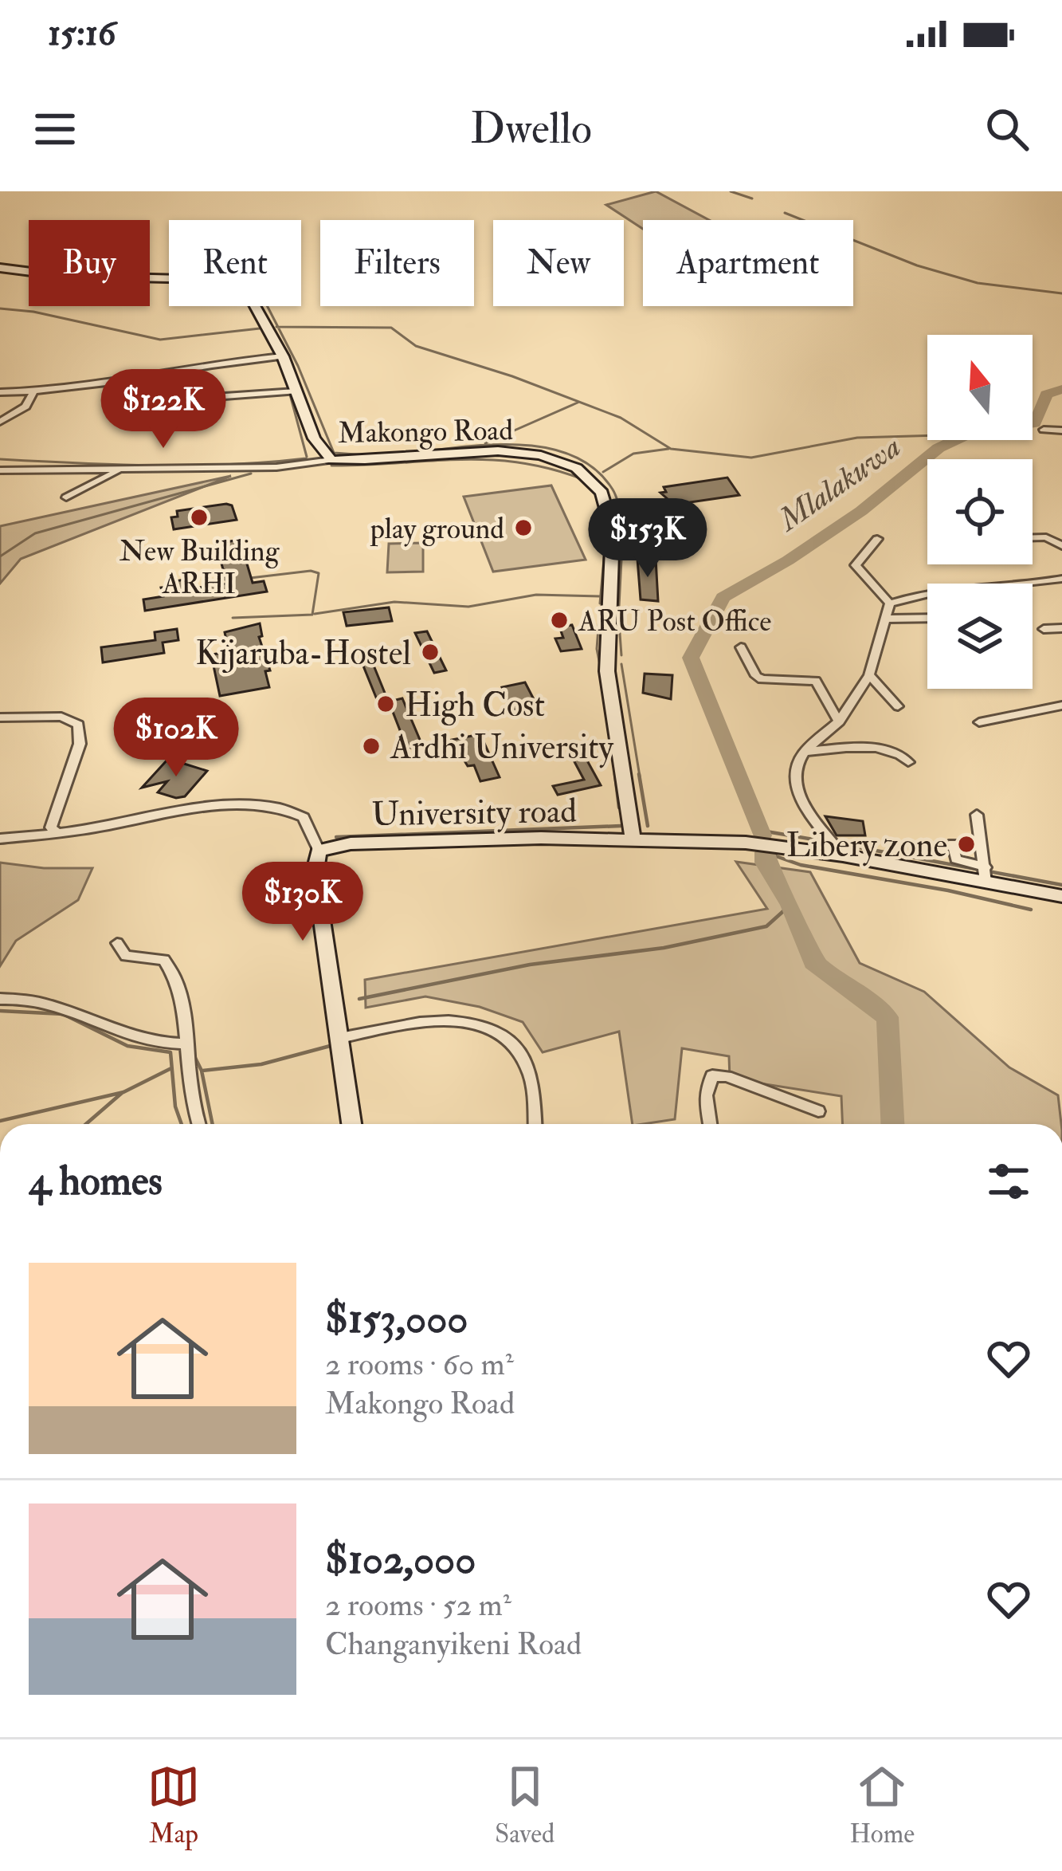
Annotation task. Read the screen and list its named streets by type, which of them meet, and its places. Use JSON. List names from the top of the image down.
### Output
{
  "streets": {
    "street": ["Makongo Road", "University road"]
  },
  "crossings": [
    ["Makongo Road", "University road"]
  ],
  "water": ["Mlalakuwa"],
  "places": [
    "New Building ARHI",
    "play ground",
    "ARU Post Office",
    "Kijaruba-Hostel",
    "High Cost",
    "Ardhi University",
    "Libery zone"
  ],
  "north": "top",
  "page": {
    "status": "15:16",
    "header": "Dwello",
    "chip": [
      "Buy",
      "Rent",
      "Filters",
      "New",
      "Apartment"
    ],
    "price": [
      "$122K",
      "$153K",
      "$102K",
      "$130K"
    ],
    "heading": "4 homes",
    "list": [
      {
        "name": "$153,000",
        "note": "2 rooms · 60 m² · Makongo Road"
      },
      {
        "name": "$102,000",
        "note": "2 rooms · 52 m² · Changanyikeni Road"
      }
    ],
    "tabs": ["Map", "Saved", "Home"]
  }
}
